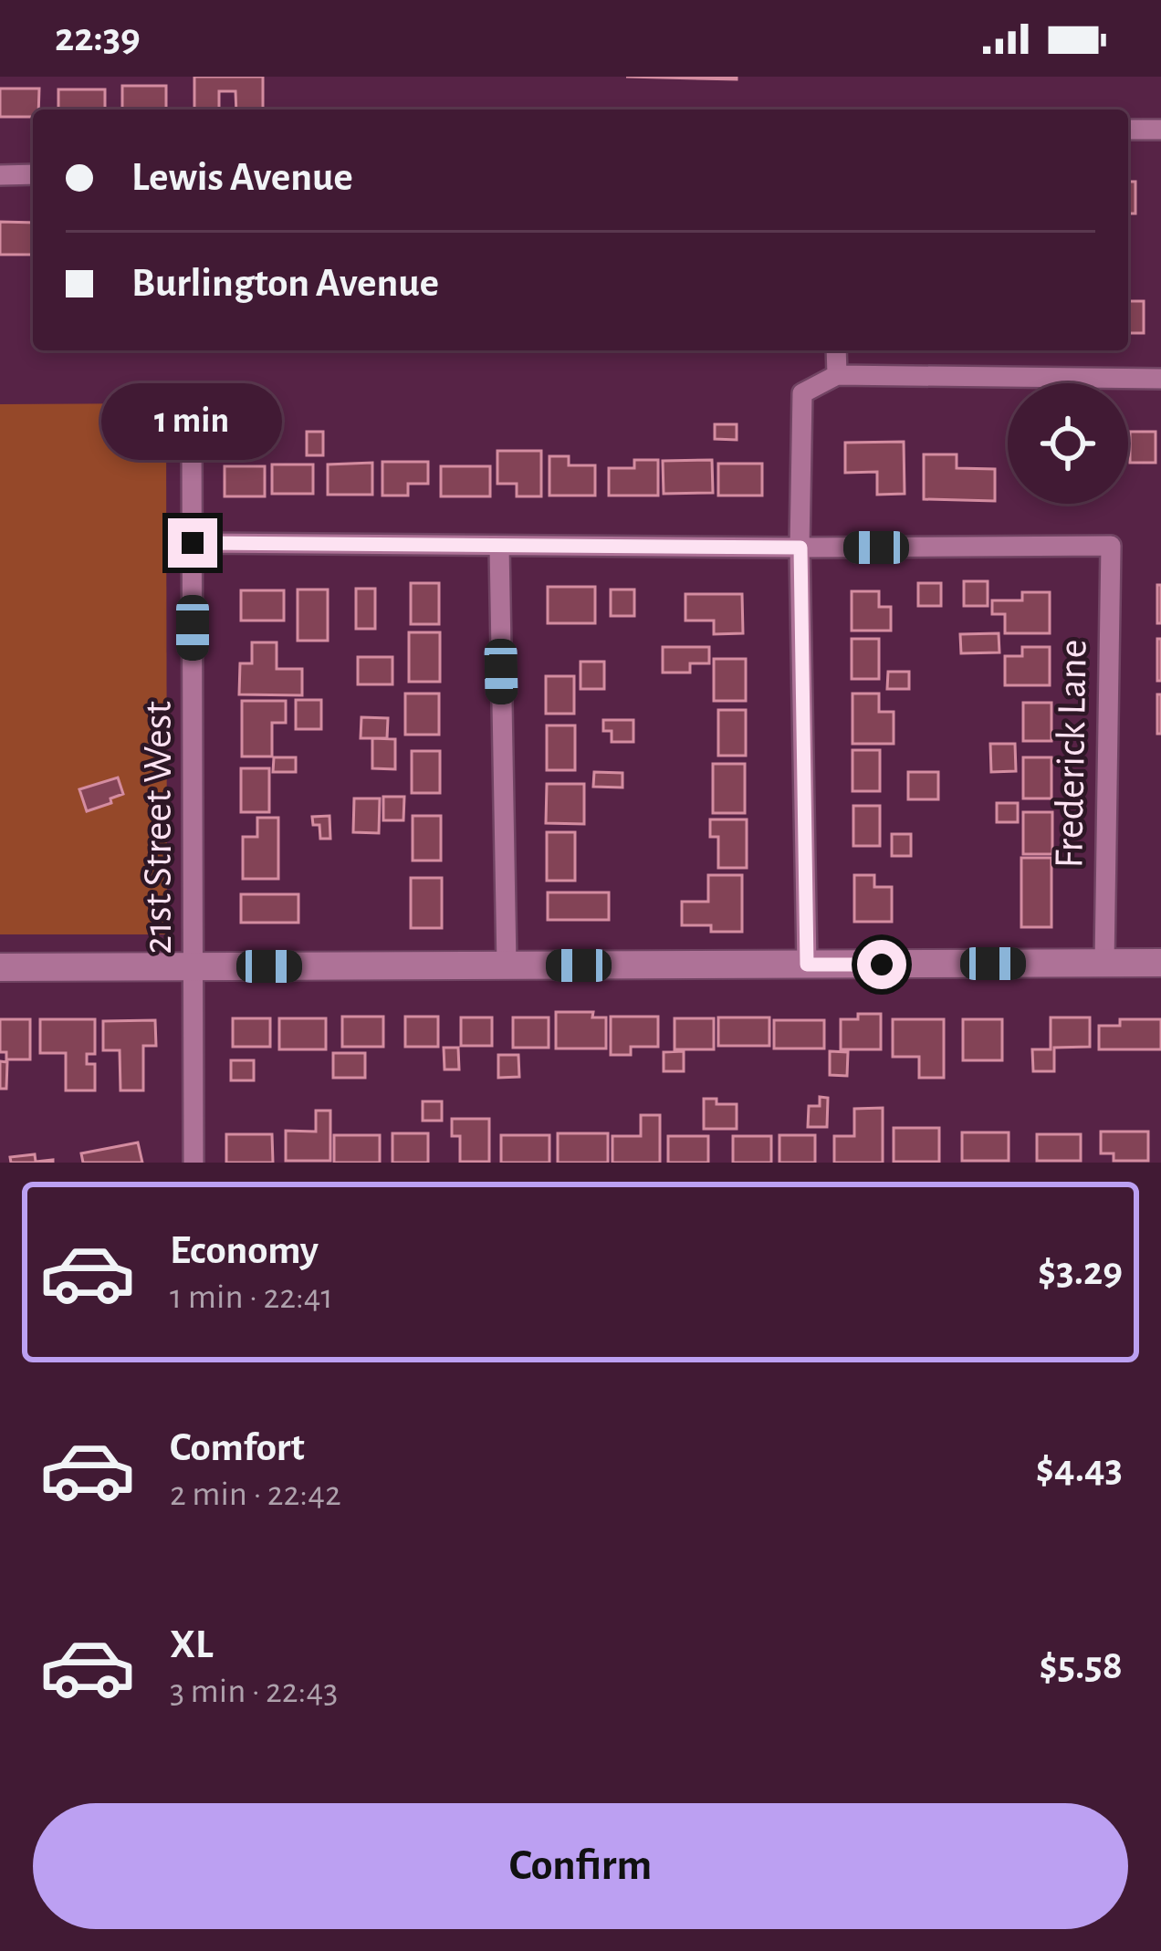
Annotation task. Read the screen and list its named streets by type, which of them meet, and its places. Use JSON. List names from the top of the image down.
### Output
{
  "streets": {
    "street": ["Frederick Lane", "21st Street West"]
  },
  "page": {
    "status": "22:39",
    "banner": ["Lewis Avenue", "Burlington Avenue"],
    "bubble": "1 min",
    "list": [
      {
        "name": "Economy",
        "note": "1 min · 22:41",
        "value": "$3.29"
      },
      {
        "name": "Comfort",
        "note": "2 min · 22:42",
        "value": "$4.43"
      },
      {
        "name": "XL",
        "note": "3 min · 22:43",
        "value": "$5.58"
      }
    ],
    "buttons": "Confirm"
  }
}
